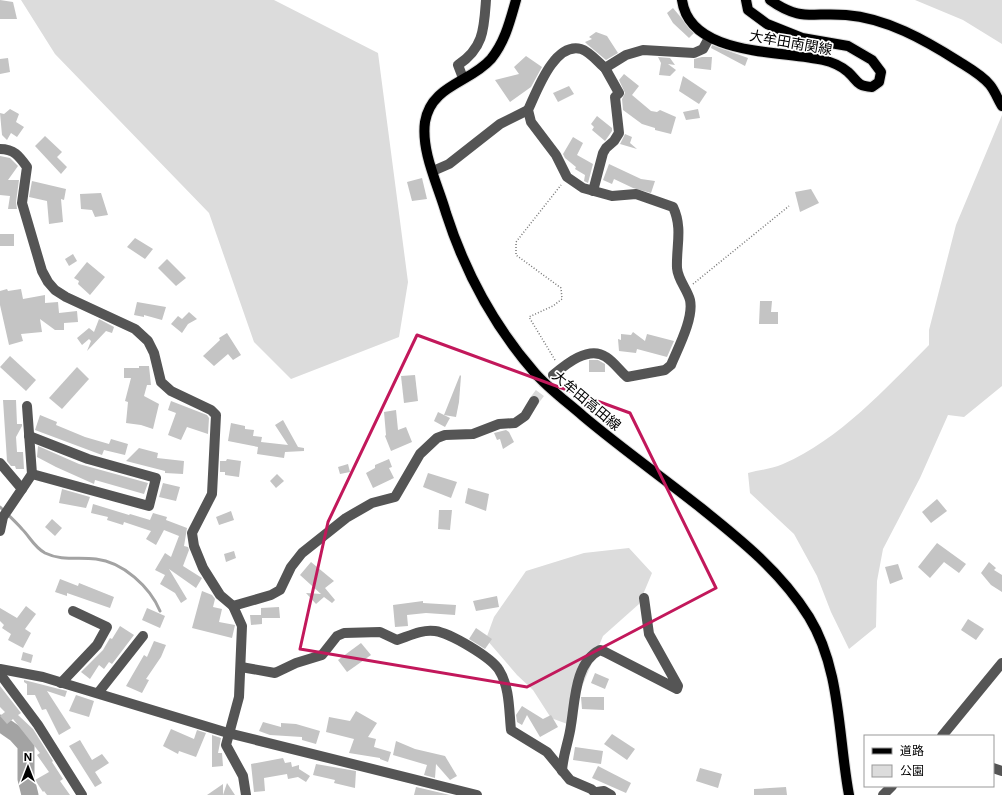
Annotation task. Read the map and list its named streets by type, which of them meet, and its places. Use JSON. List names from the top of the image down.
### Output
{
  "streets": {
    "main road": ["大牟田南関線", "大牟田高田線"]
  },
  "legend": ["道路", "公園"],
  "north": "top"
}
